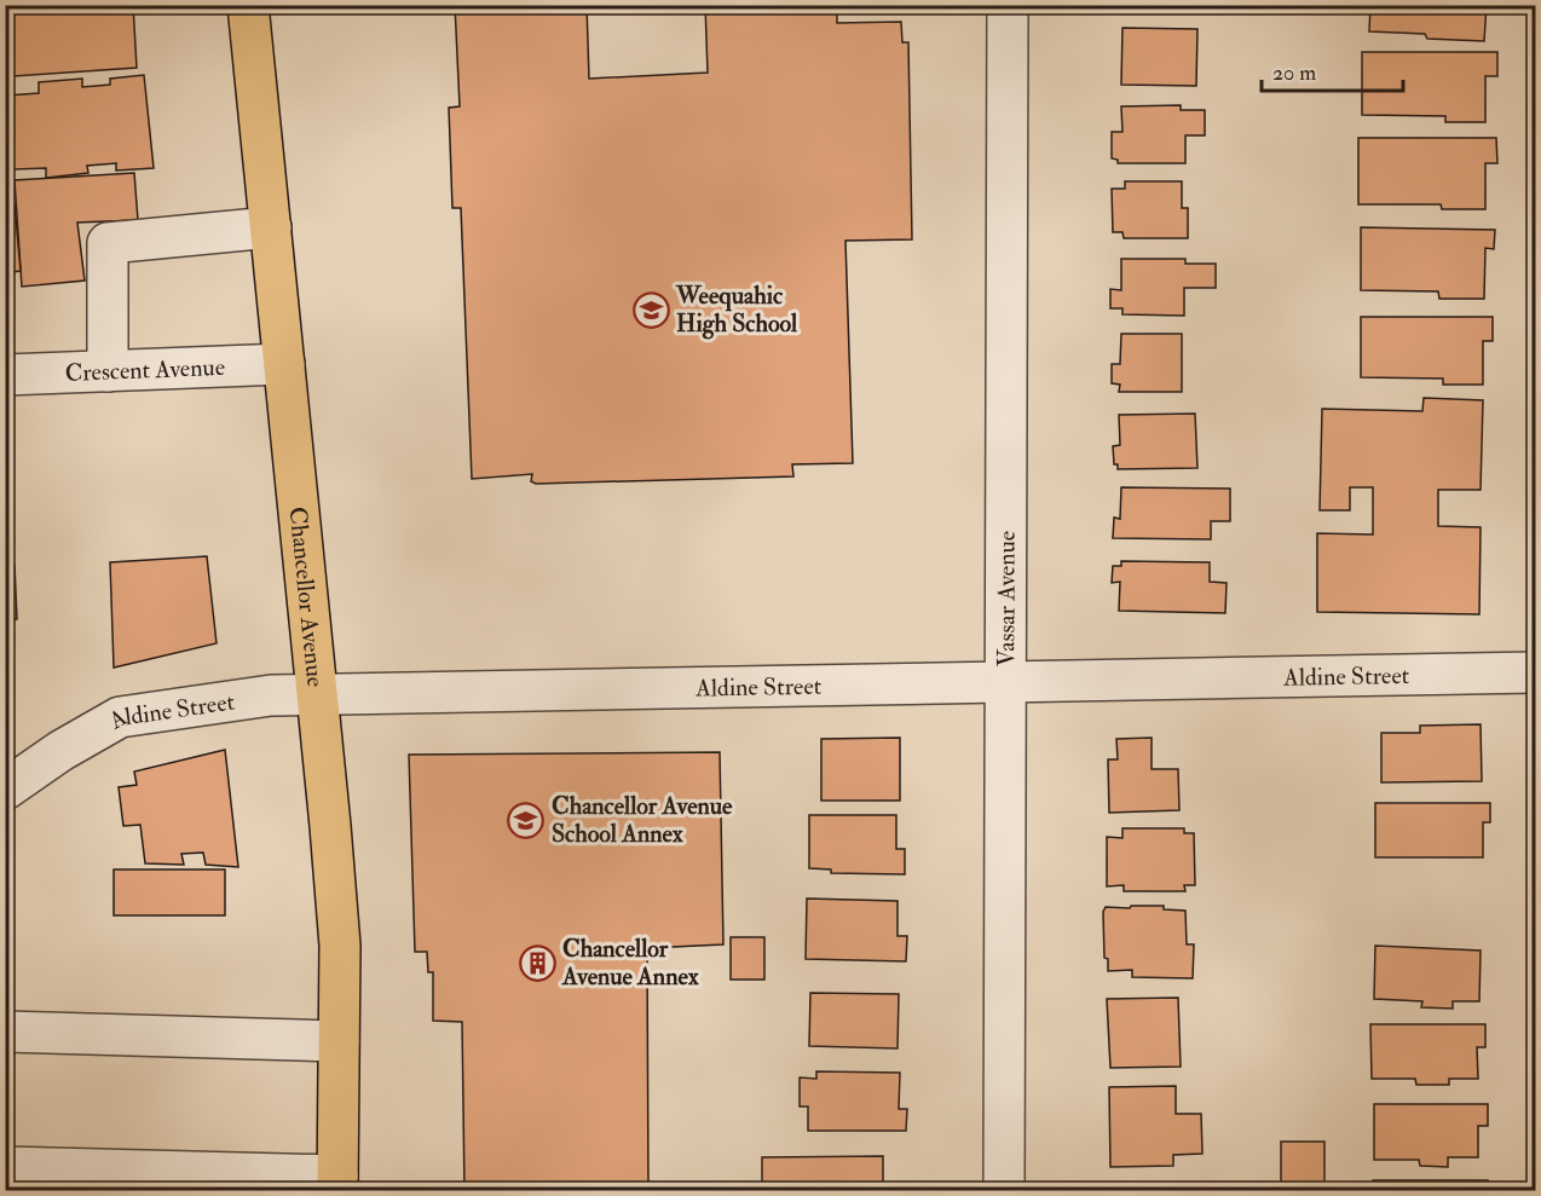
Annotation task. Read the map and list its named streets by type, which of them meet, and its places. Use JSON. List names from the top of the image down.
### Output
{
  "streets": {
    "main road": ["Chancellor Avenue"],
    "street": ["Crescent Avenue", "Vassar Avenue", "Aldine Street"]
  },
  "crossings": [
    ["Crescent Avenue", "Chancellor Avenue"],
    ["Chancellor Avenue", "Aldine Street"],
    ["Vassar Avenue", "Aldine Street"]
  ],
  "places": {
    "school or university": ["Weequahic High School", "Chancellor Avenue School Annex"],
    "building": ["Chancellor Avenue Annex"]
  },
  "scale_bar": "20 m"
}
